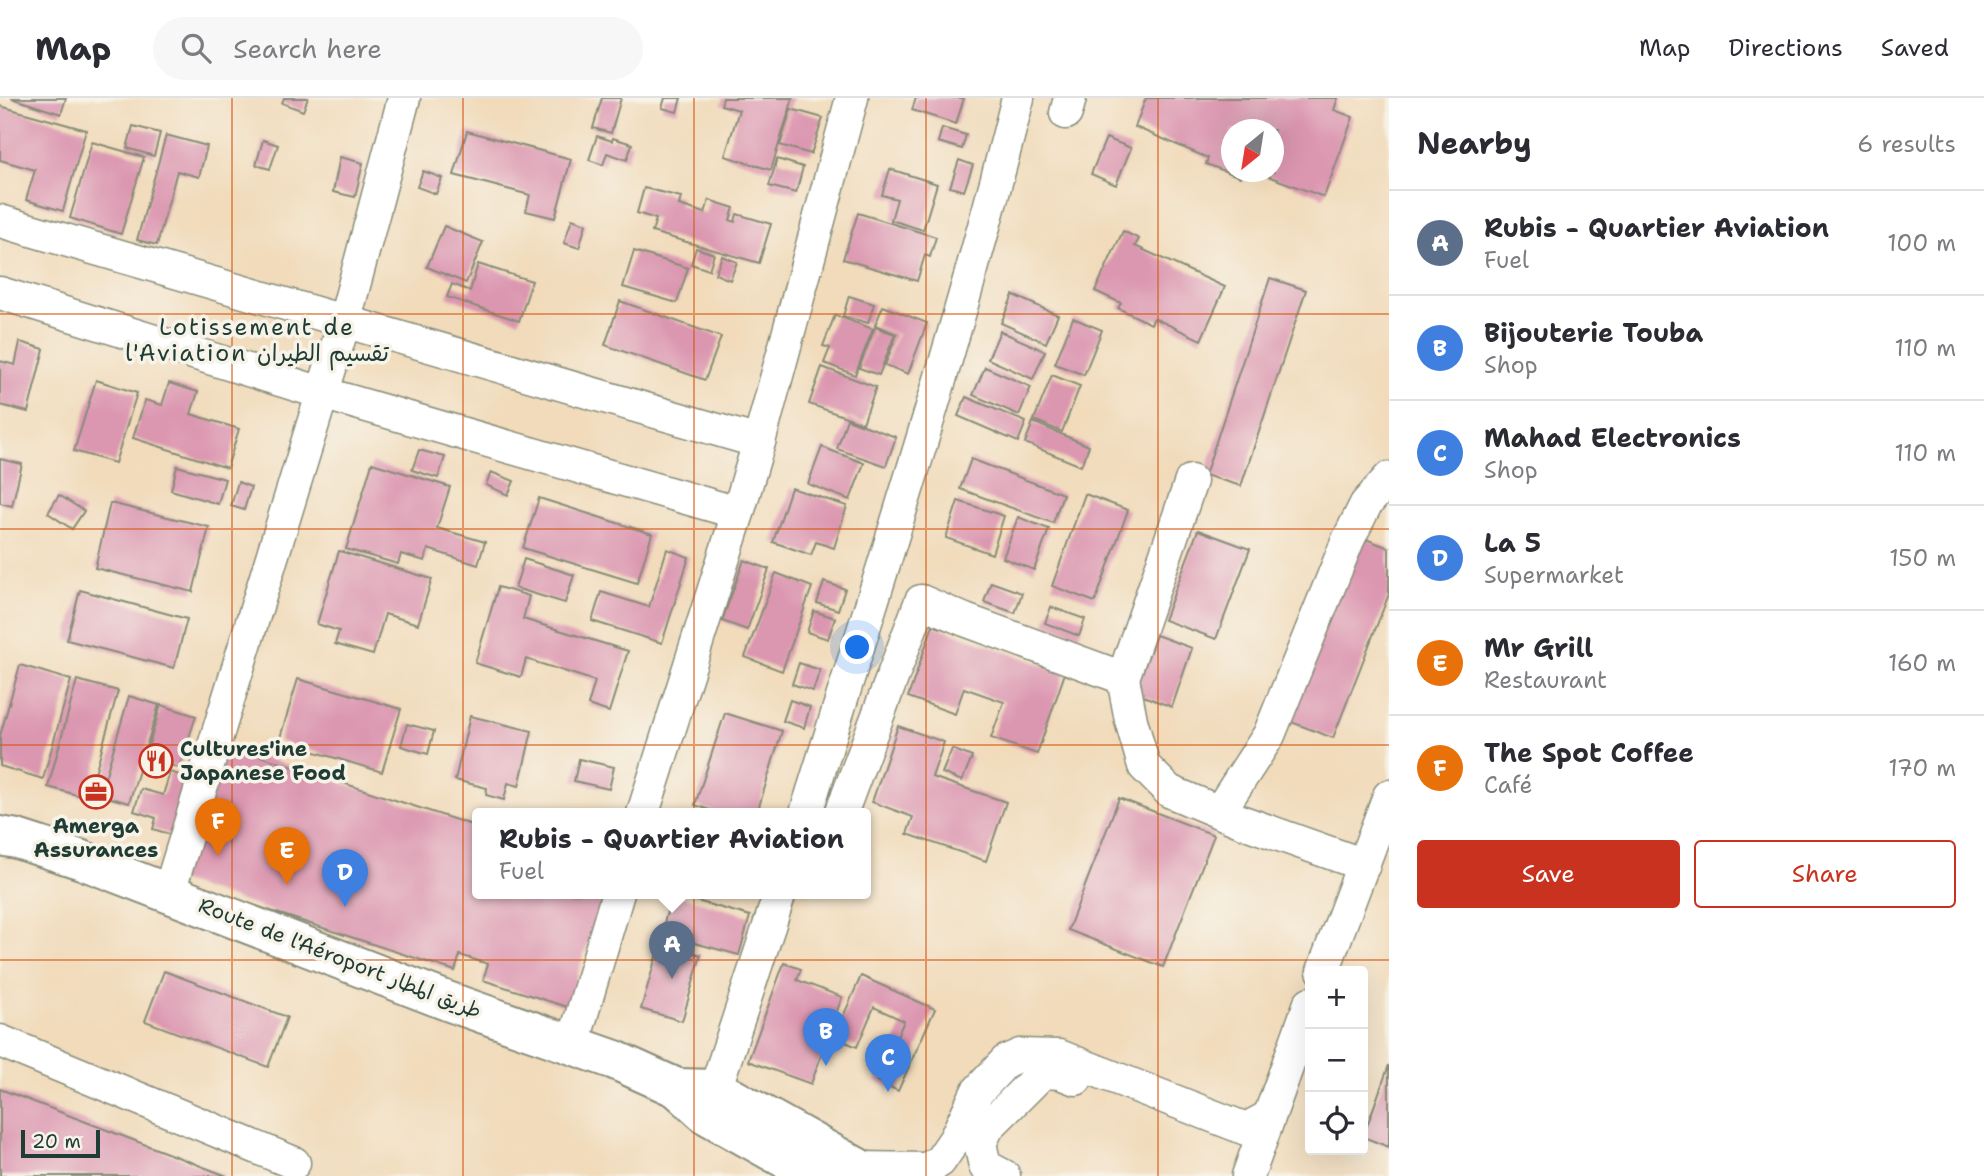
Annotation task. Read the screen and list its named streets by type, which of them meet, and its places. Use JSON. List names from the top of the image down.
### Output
{
  "streets": {
    "main road": ["Route de l'Aéroport طريق المطار"]
  },
  "districts": ["Lotissement de l'Aviation تقسيم الطيران"],
  "places": {
    "restaurant": ["Cultures'ine Japanese Food"],
    "office": ["Amerga Assurances"]
  },
  "scale_bar": "20 m",
  "north": "bottom left",
  "page": {
    "header": "Map",
    "search": "Search here",
    "nav": ["Map", "Directions", "Saved"],
    "heading": ["Nearby", "6 results"],
    "list": [
      {
        "mark": "A",
        "name": "Rubis - Quartier Aviation",
        "note": "Fuel",
        "value": "100 m"
      },
      {
        "mark": "B",
        "name": "Bijouterie Touba",
        "note": "Shop",
        "value": "110 m"
      },
      {
        "mark": "C",
        "name": "Mahad Electronics",
        "note": "Shop",
        "value": "110 m"
      },
      {
        "mark": "D",
        "name": "La 5",
        "note": "Supermarket",
        "value": "150 m"
      },
      {
        "mark": "E",
        "name": "Mr Grill",
        "note": "Restaurant",
        "value": "160 m"
      },
      {
        "mark": "F",
        "name": "The Spot Coffee",
        "note": "Café",
        "value": "170 m"
      }
    ],
    "pins": [
      "F",
      "E",
      "D",
      "A",
      "B",
      "C"
    ],
    "popup": ["Rubis - Quartier Aviation", "Fuel"],
    "buttons": ["Save", "Share"],
    "map_buttons": ["+", "−"],
    "scale": "20 m"
  }
}
